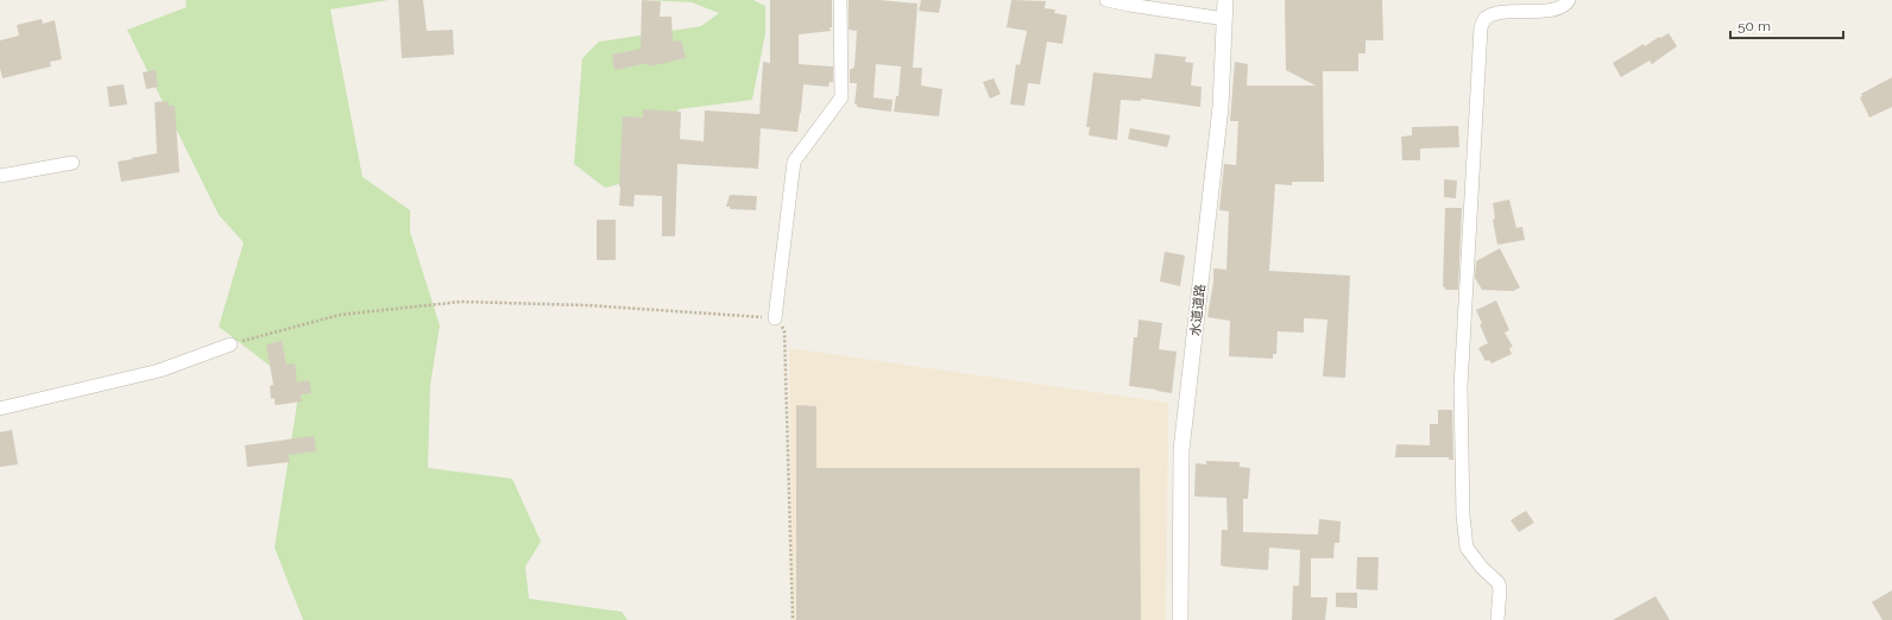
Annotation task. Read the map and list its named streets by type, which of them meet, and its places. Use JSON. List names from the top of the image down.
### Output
{
  "streets": {
    "street": ["水道道路"]
  },
  "scale_bar": "50 m"
}
